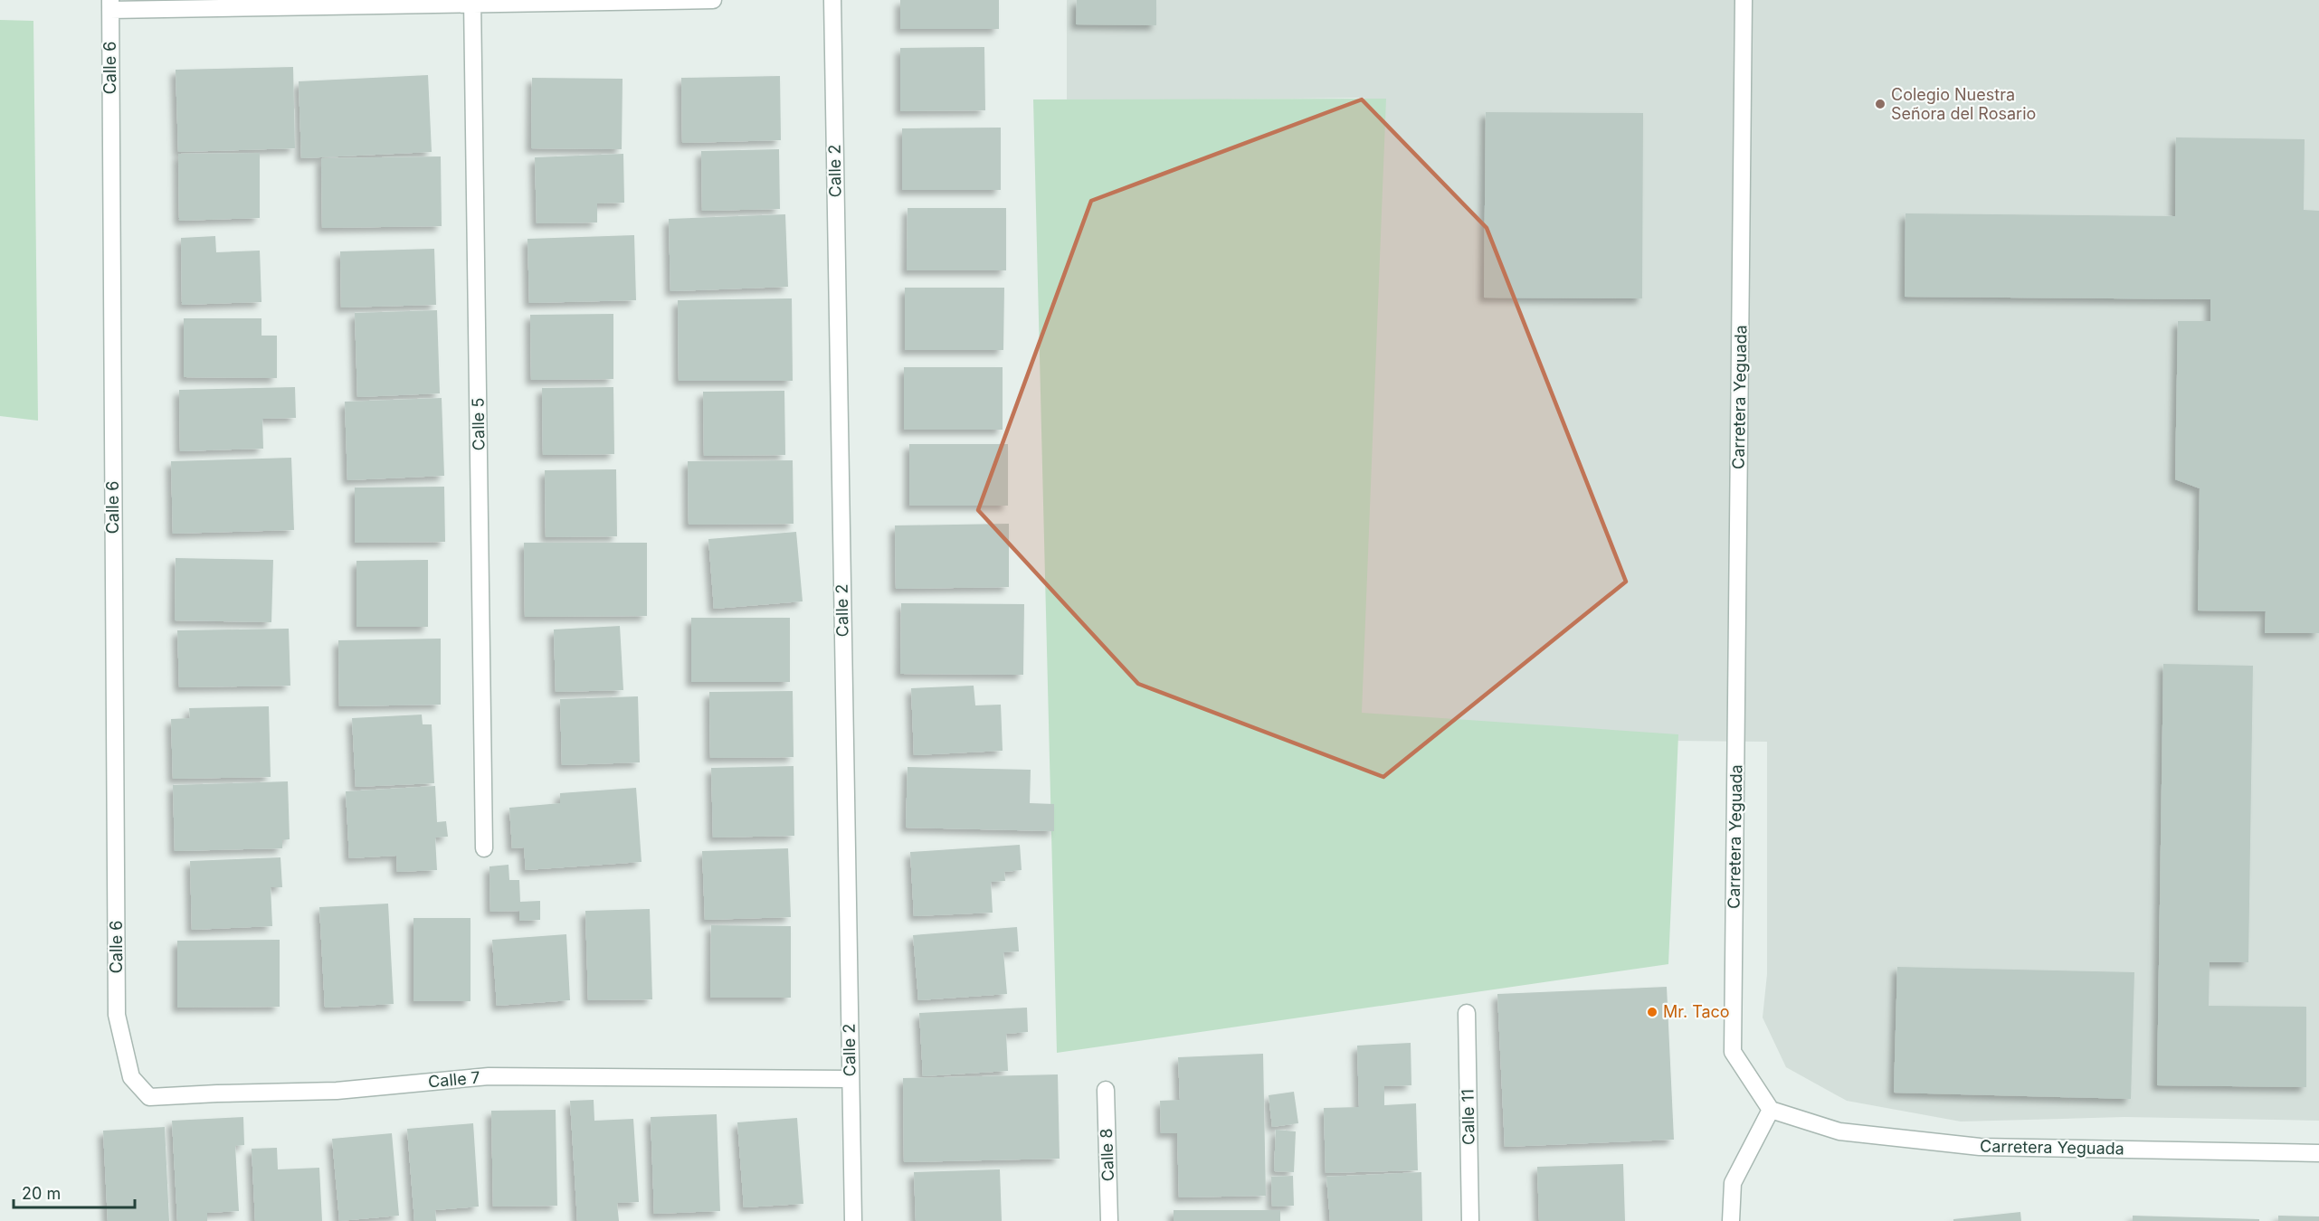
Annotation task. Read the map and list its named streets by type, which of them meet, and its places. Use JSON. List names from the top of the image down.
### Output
{
  "streets": {
    "street": [
      "Calle 6",
      "Calle 2",
      "Carretera Yeguada",
      "Calle 5",
      "Calle 7",
      "Calle 11",
      "Calle 8"
    ]
  },
  "crossings": [
    ["Calle 6", "Calle 7"],
    ["Calle 2", "Calle 7"]
  ],
  "places": ["Colegio Nuestra Señora del Rosario", "Mr. Taco"],
  "scale_bar": "20 m"
}
